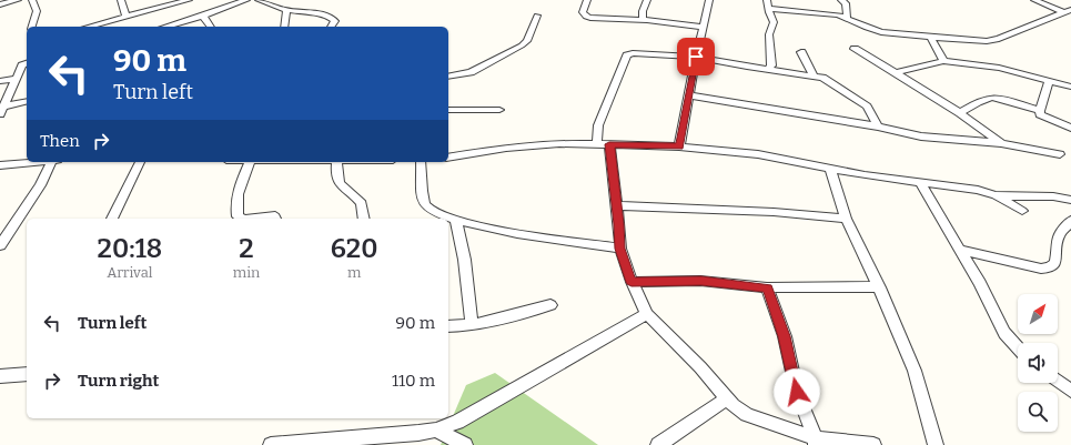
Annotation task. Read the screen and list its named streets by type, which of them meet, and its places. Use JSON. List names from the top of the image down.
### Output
{
  "north": "top right",
  "page": {
    "turn": ["90 m", "Turn left"],
    "then": "Then",
    "eta": [
      "20:18",
      "Arrival",
      "2",
      "min",
      "620",
      "m"
    ],
    "list": [
      {
        "name": "Turn left",
        "value": "90 m"
      },
      {
        "name": "Turn right",
        "value": "110 m"
      }
    ]
  }
}
